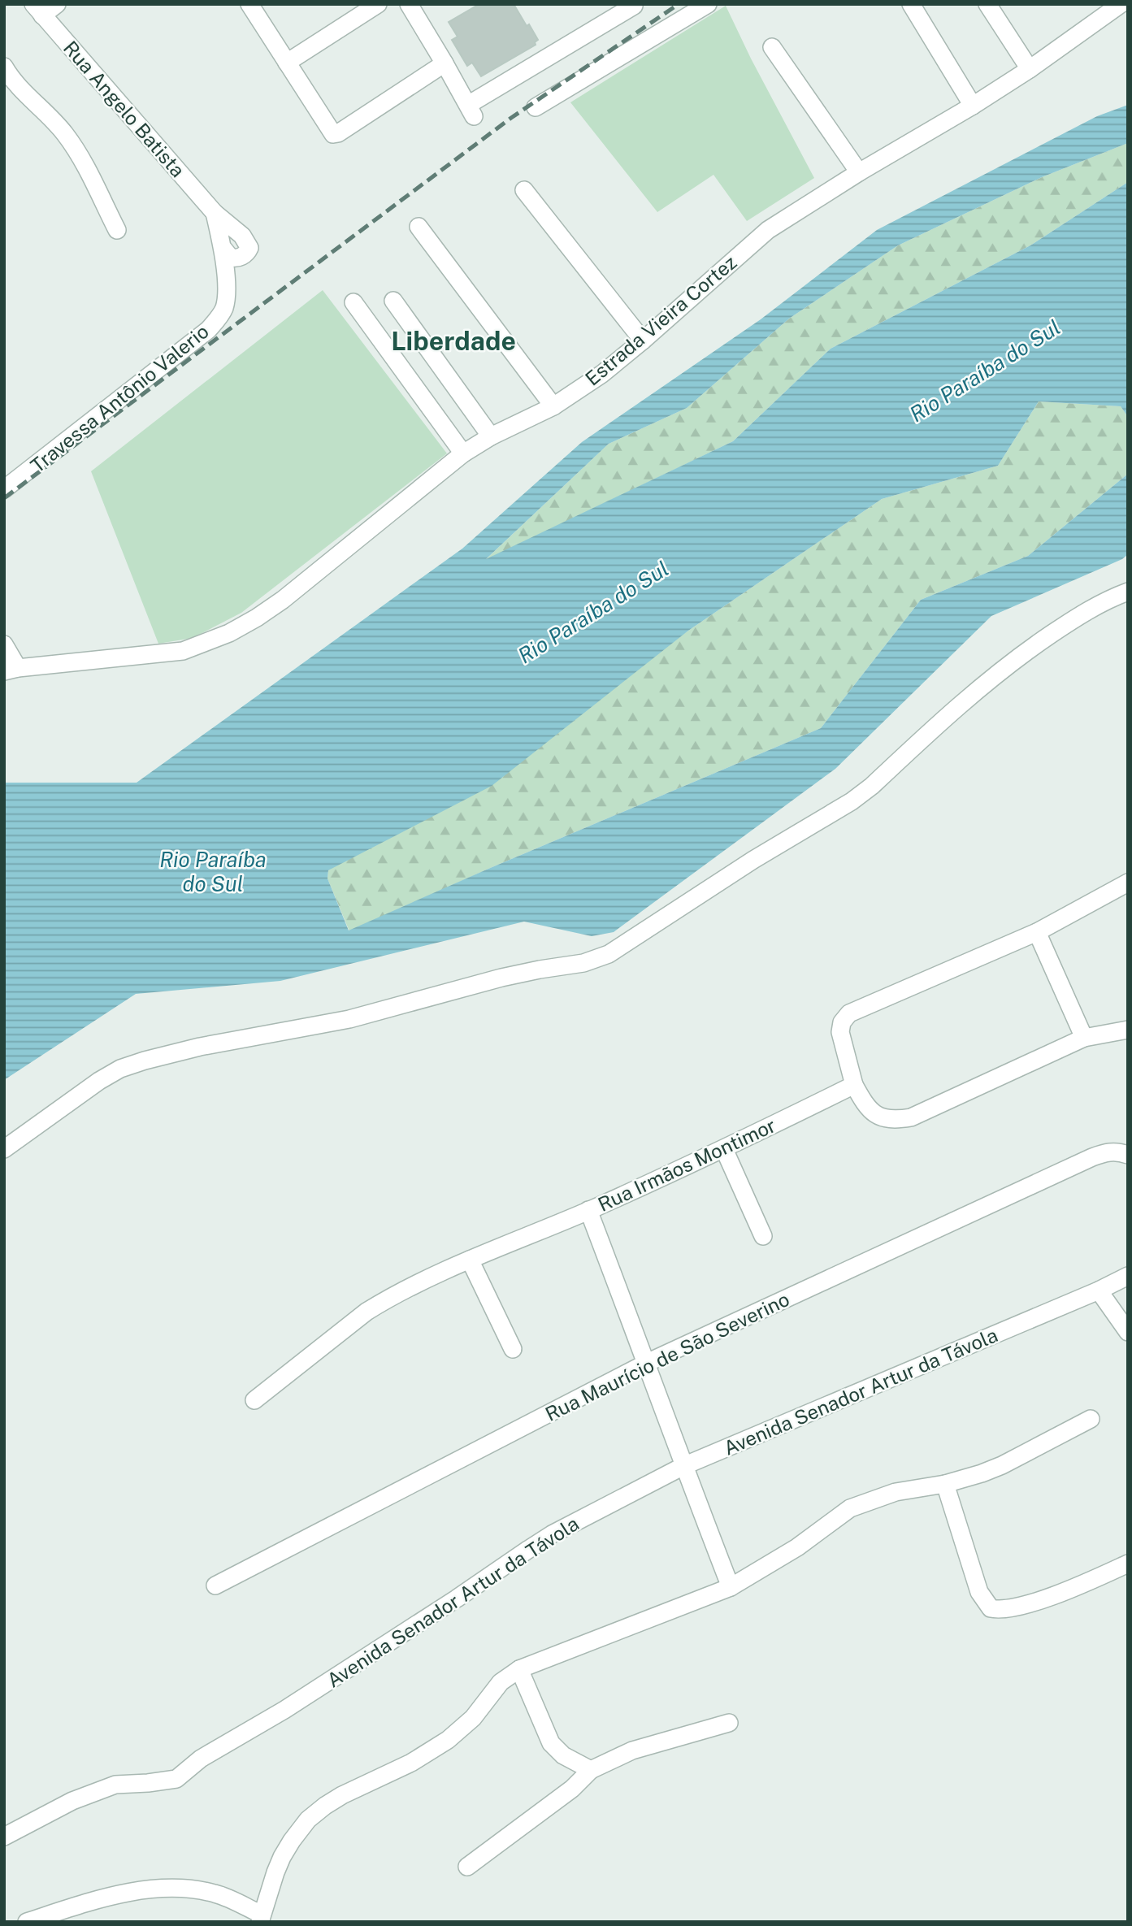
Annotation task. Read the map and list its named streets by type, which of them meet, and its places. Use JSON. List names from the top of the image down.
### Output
{
  "streets": {
    "street": [
      "Rua Angelo Batista",
      "Estrada Vieira Cortez",
      "Travessa Antônio Valerio",
      "Rua Irmãos Montimor",
      "Rua Maurício de São Severino",
      "Avenida Senador Artur da Távola"
    ]
  },
  "crossings": [
    ["Rua Angelo Batista", "Travessa Antônio Valerio"]
  ],
  "districts": ["Liberdade"],
  "water": ["Rio Paraíba do Sul"]
}
